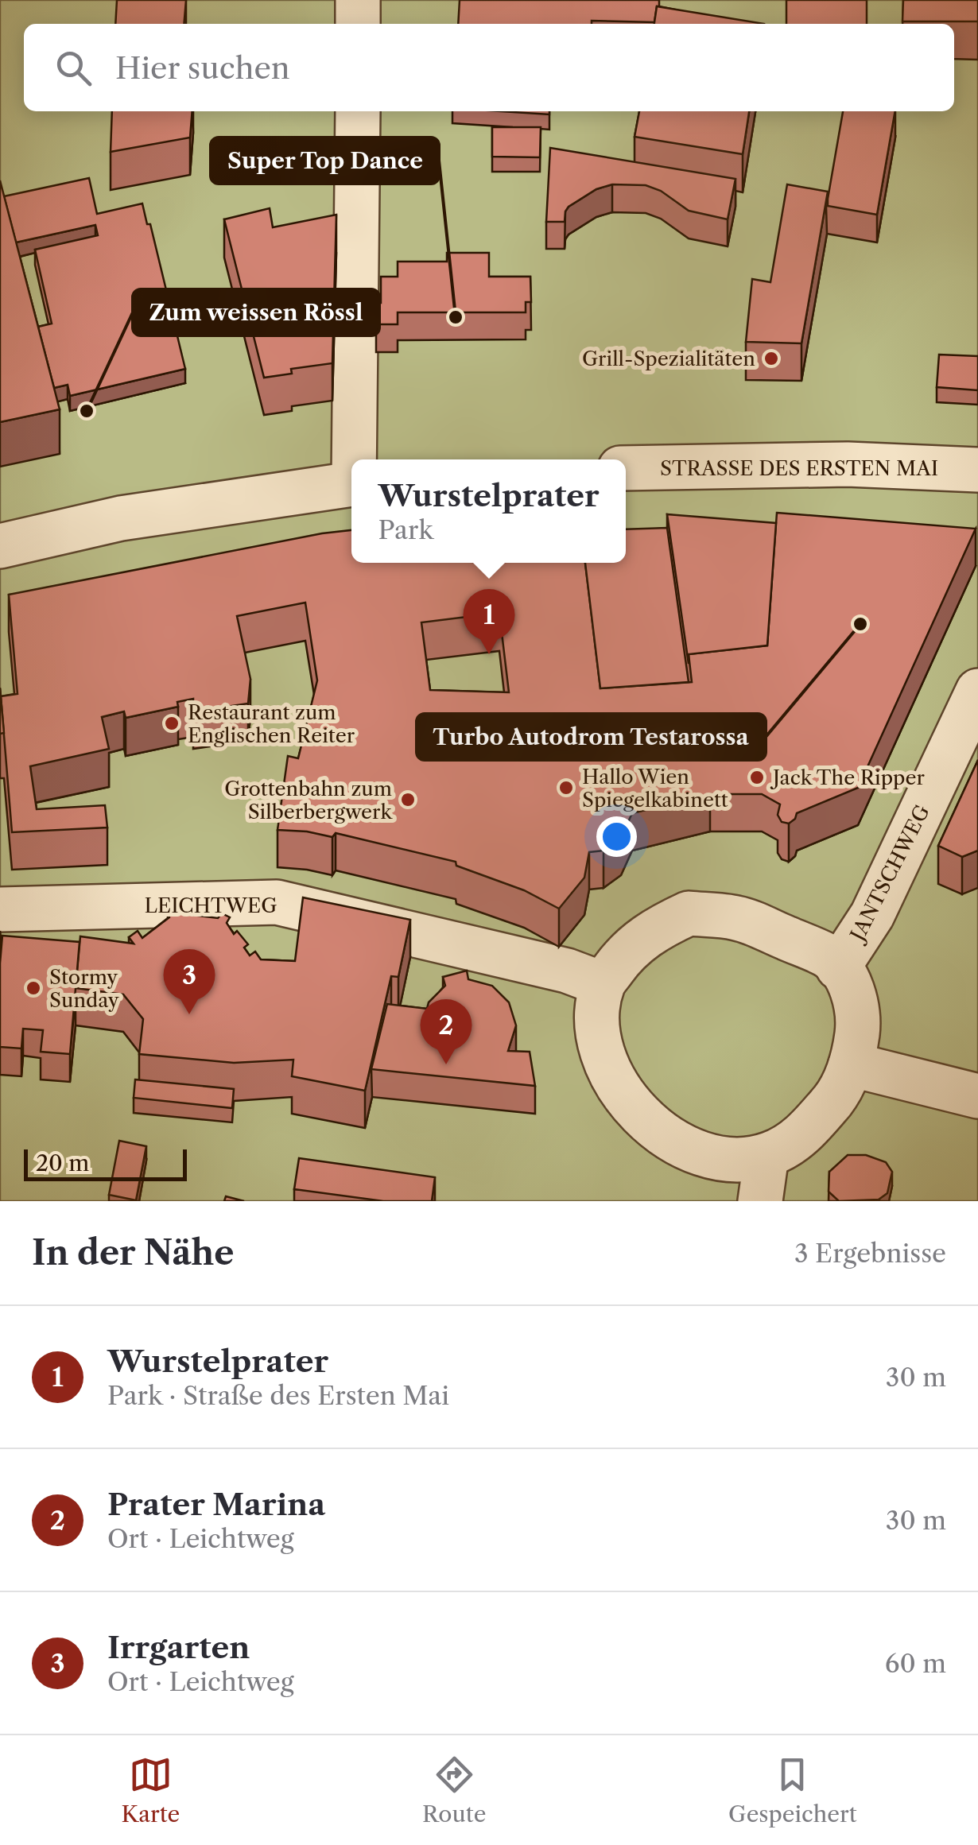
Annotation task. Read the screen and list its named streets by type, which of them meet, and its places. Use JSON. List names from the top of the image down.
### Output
{
  "streets": {
    "street": ["STRASSE DES ERSTEN MAI", "JANTSCHWEG", "LEICHTWEG"]
  },
  "crossings": [
    ["JANTSCHWEG", "LEICHTWEG"]
  ],
  "places": [
    "Super Top Dance",
    "Grill-Spezialitäten",
    "Zum weissen Rössl",
    "Turbo Autodrom Testarossa",
    "Restaurant zum Englischen Reiter",
    "Jack The Ripper",
    "Hallo Wien Spiegelkabinett",
    "Grottenbahn zum Silberbergwerk",
    "Stormy Sunday"
  ],
  "scale_bar": "20 m",
  "page": {
    "search": "Hier suchen",
    "popup": ["Wurstelprater", "Park"],
    "pins": ["1", "3", "2"],
    "scale": "20 m",
    "heading": ["In der Nähe", "3 Ergebnisse"],
    "list": [
      {
        "mark": "1",
        "name": "Wurstelprater",
        "note": "Park · Straße des Ersten Mai",
        "value": "30 m"
      },
      {
        "mark": "2",
        "name": "Prater Marina",
        "note": "Ort · Leichtweg",
        "value": "30 m"
      },
      {
        "mark": "3",
        "name": "Irrgarten",
        "note": "Ort · Leichtweg",
        "value": "60 m"
      }
    ],
    "nav": ["Karte", "Route", "Gespeichert"]
  }
}
